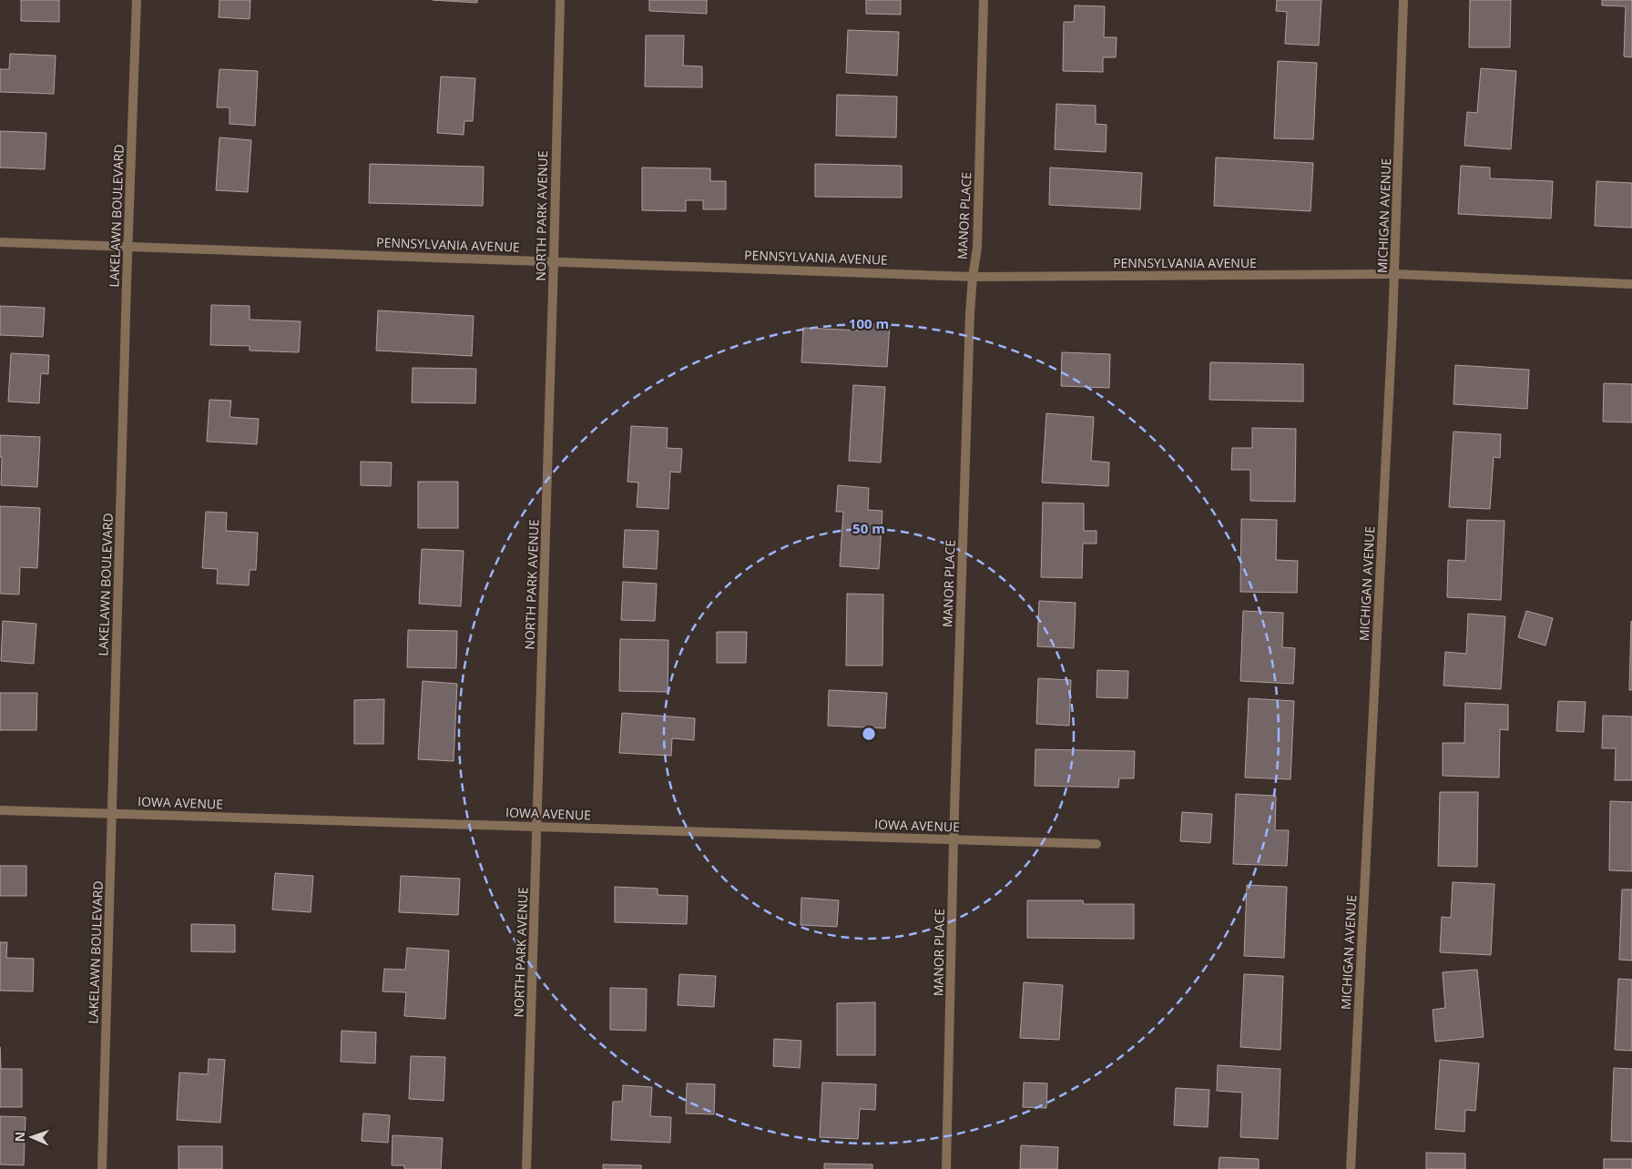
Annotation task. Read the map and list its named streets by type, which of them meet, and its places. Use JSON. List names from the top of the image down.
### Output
{
  "streets": {
    "street": [
      "LAKELAWN BOULEVARD",
      "NORTH PARK AVENUE",
      "MANOR PLACE",
      "MICHIGAN AVENUE",
      "PENNSYLVANIA AVENUE",
      "IOWA AVENUE"
    ]
  },
  "crossings": [
    ["LAKELAWN BOULEVARD", "PENNSYLVANIA AVENUE"],
    ["LAKELAWN BOULEVARD", "IOWA AVENUE"],
    ["NORTH PARK AVENUE", "PENNSYLVANIA AVENUE"],
    ["NORTH PARK AVENUE", "IOWA AVENUE"],
    ["MANOR PLACE", "PENNSYLVANIA AVENUE"],
    ["MANOR PLACE", "IOWA AVENUE"],
    ["MICHIGAN AVENUE", "PENNSYLVANIA AVENUE"]
  ],
  "north": "left",
  "rings": ["100 m", "50 m"]
}
